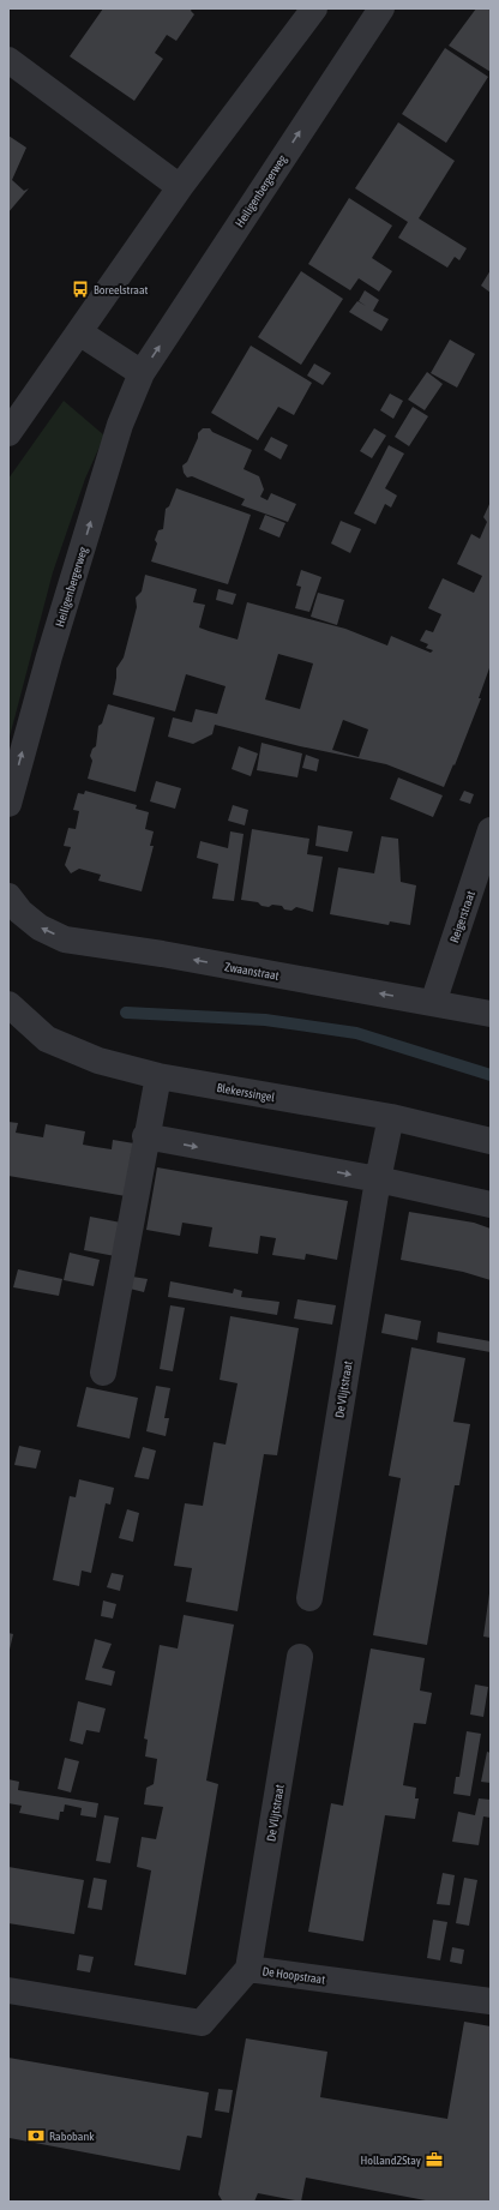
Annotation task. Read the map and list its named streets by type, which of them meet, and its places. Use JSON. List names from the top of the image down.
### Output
{
  "streets": {
    "street": [
      "Heiligenbergerweg",
      "Reigerstraat",
      "Zwaanstraat",
      "Blekerssingel",
      "De Vlijtstraat",
      "De Hoopstraat"
    ]
  },
  "crossings": [
    ["Reigerstraat", "Zwaanstraat"],
    ["Blekerssingel", "De Vlijtstraat"],
    ["De Vlijtstraat", "De Hoopstraat"]
  ],
  "places": {
    "bus stop": ["Boreelstraat"],
    "bank": ["Rabobank"],
    "office": ["Holland2Stay"]
  }
}
